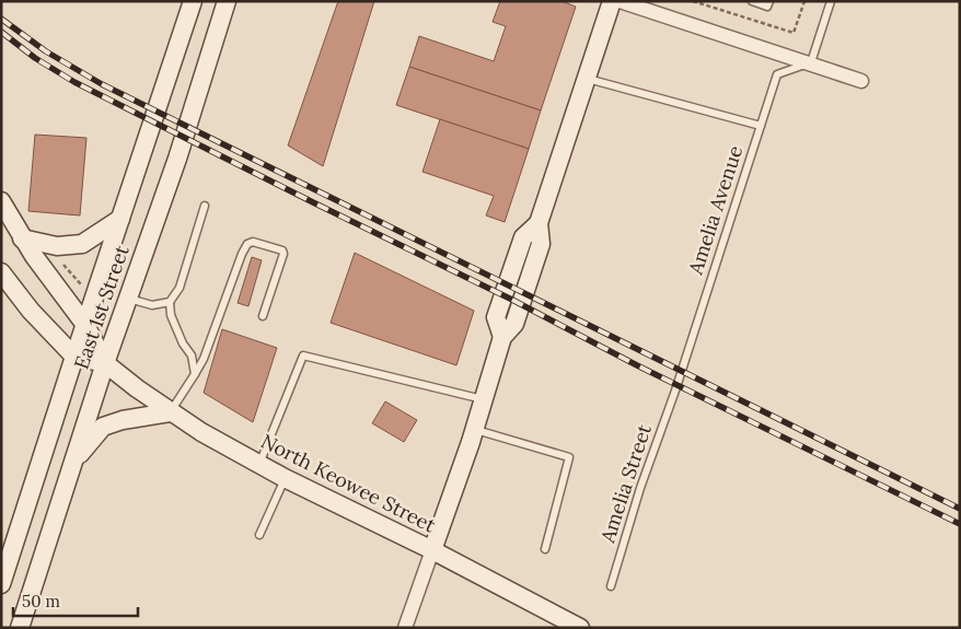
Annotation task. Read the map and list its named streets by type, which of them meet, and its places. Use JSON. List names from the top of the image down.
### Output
{
  "streets": {
    "main road": ["East 1st Street", "North Keowee Street"],
    "lane": ["Amelia Avenue", "Amelia Street"]
  },
  "crossings": [
    ["Amelia Avenue", "Amelia Street"],
    ["East 1st Street", "North Keowee Street"]
  ],
  "scale_bar": "50 m"
}
